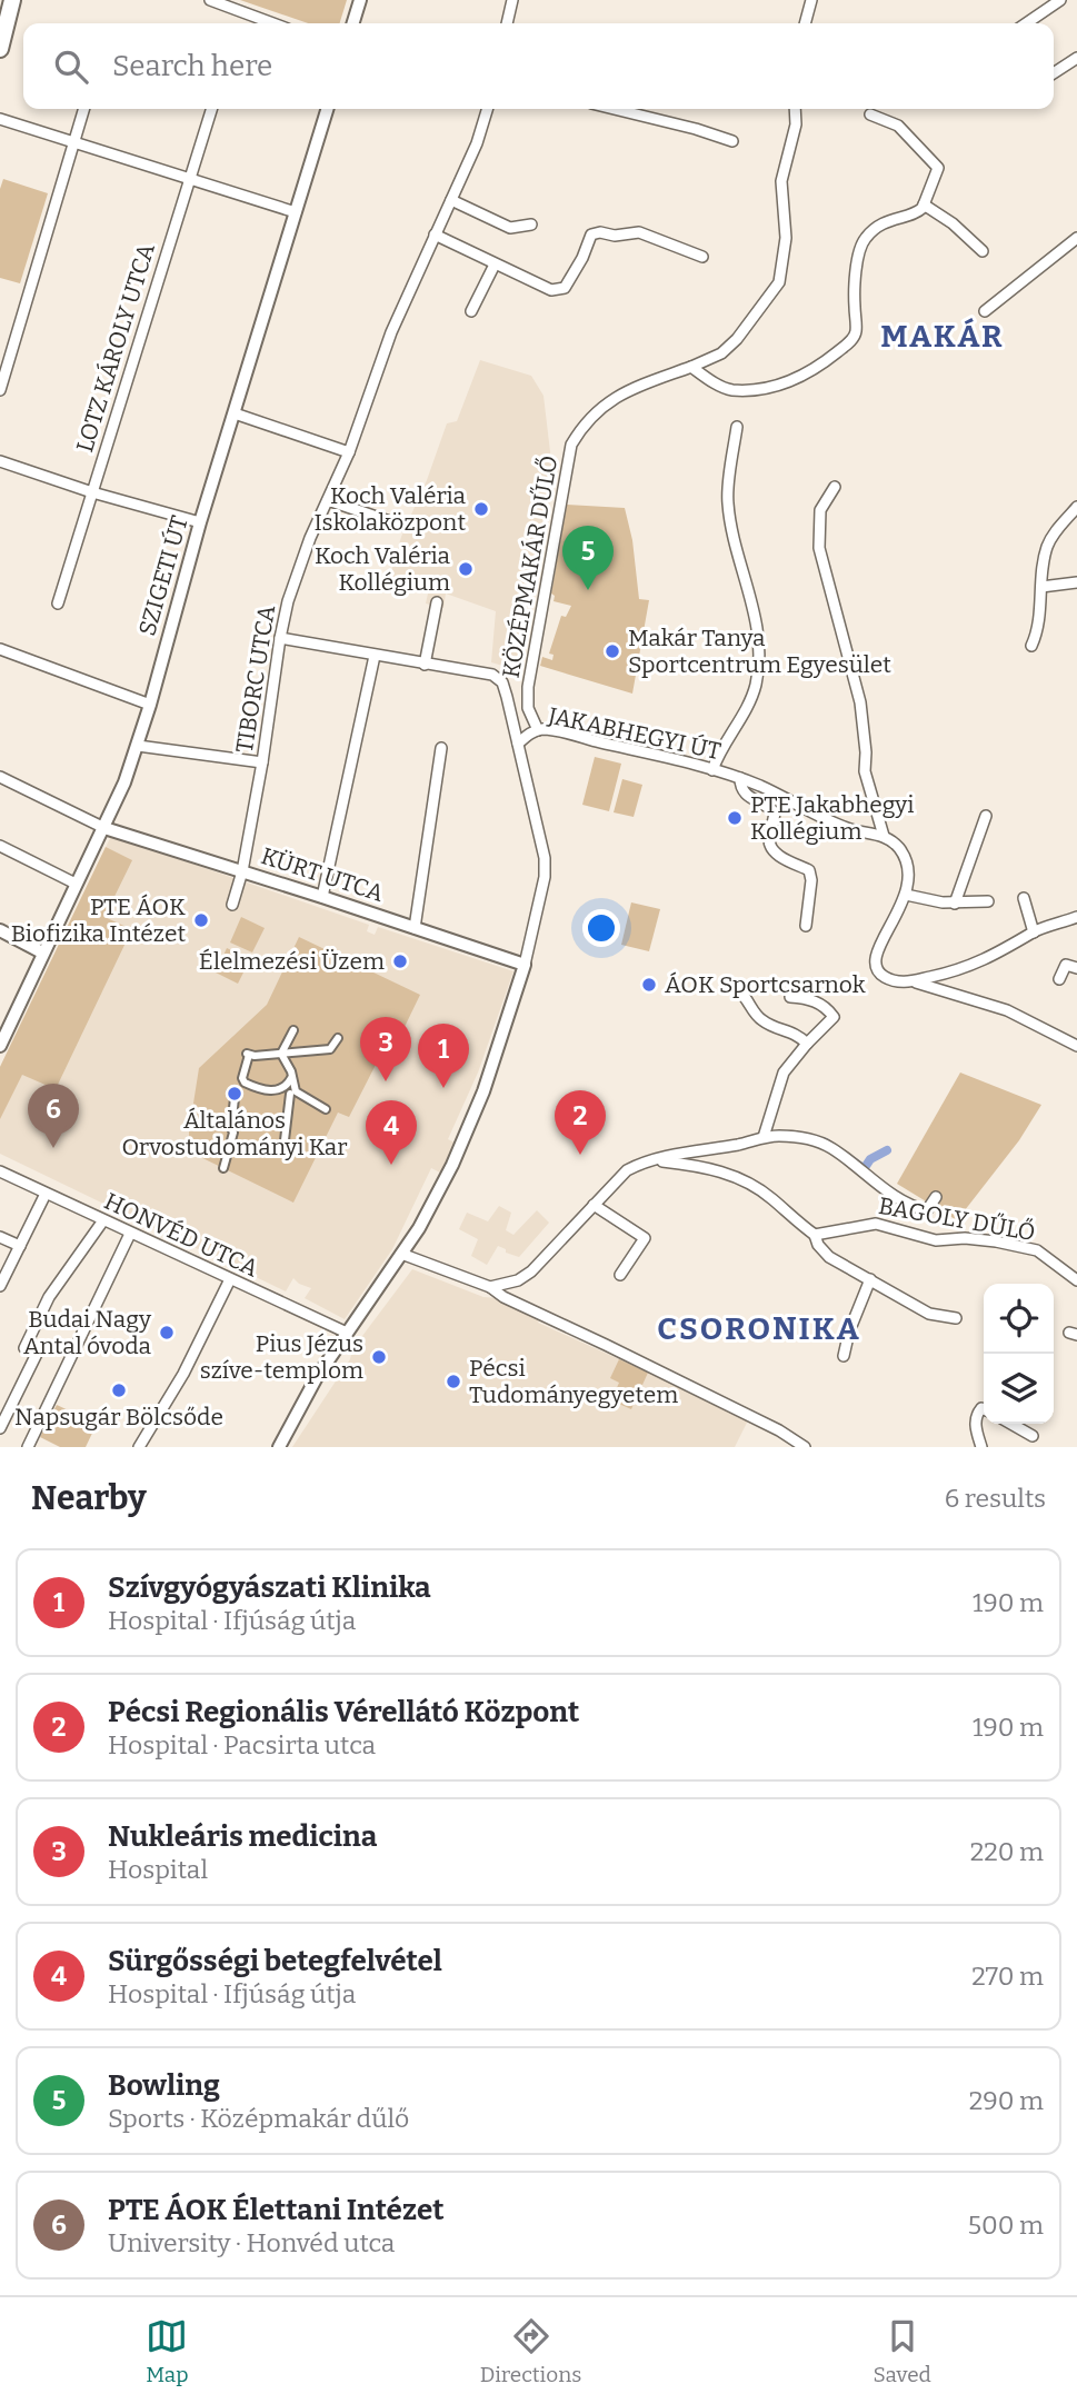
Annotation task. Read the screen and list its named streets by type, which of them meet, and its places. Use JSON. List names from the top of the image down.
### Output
{
  "streets": {
    "street": [
      "LOTZ KÁROLY UTCA",
      "KÖZÉPMAKÁR DŰLŐ",
      "SZIGETI ÚT",
      "TIBORC UTCA",
      "JAKABHEGYI ÚT",
      "KÜRT UTCA",
      "BAGOLY DŰLŐ",
      "HONVÉD UTCA"
    ]
  },
  "crossings": [
    ["KÖZÉPMAKÁR DŰLŐ", "JAKABHEGYI ÚT"],
    ["SZIGETI ÚT", "KÜRT UTCA"],
    ["TIBORC UTCA", "KÜRT UTCA"],
    ["JAKABHEGYI ÚT", "KÜRT UTCA"]
  ],
  "districts": ["MAKÁR", "CSORONIKA"],
  "places": [
    "Koch Valéria Iskolaközpont",
    "Koch Valéria Kollégium",
    "Makár Tanya Sportcentrum Egyesület",
    "PTE Jakabhegyi Kollégium",
    "PTE ÁOK Biofizika Intézet",
    "Élelmezési Üzem",
    "ÁOK Sportcsarnok",
    "Általános Orvostudományi Kar",
    "Budai Nagy Antal óvoda",
    "Pius Jézus szíve-templom",
    "Pécsi Tudományegyetem",
    "Napsugár Bölcsőde"
  ],
  "page": {
    "search": "Search here",
    "pins": [
      "5",
      "3",
      "1",
      "6",
      "2",
      "4"
    ],
    "heading": ["Nearby", "6 results"],
    "list": [
      {
        "mark": "1",
        "name": "Szívgyógyászati Klinika",
        "note": "Hospital · Ifjúság útja",
        "value": "190 m"
      },
      {
        "mark": "2",
        "name": "Pécsi Regionális Vérellátó Központ",
        "note": "Hospital · Pacsirta utca",
        "value": "190 m"
      },
      {
        "mark": "3",
        "name": "Nukleáris medicina",
        "note": "Hospital",
        "value": "220 m"
      },
      {
        "mark": "4",
        "name": "Sürgősségi betegfelvétel",
        "note": "Hospital · Ifjúság útja",
        "value": "270 m"
      },
      {
        "mark": "5",
        "name": "Bowling",
        "note": "Sports · Középmakár dűlő",
        "value": "290 m"
      },
      {
        "mark": "6",
        "name": "PTE ÁOK Élettani Intézet",
        "note": "University · Honvéd utca",
        "value": "500 m"
      }
    ],
    "nav": ["Map", "Directions", "Saved"]
  }
}
